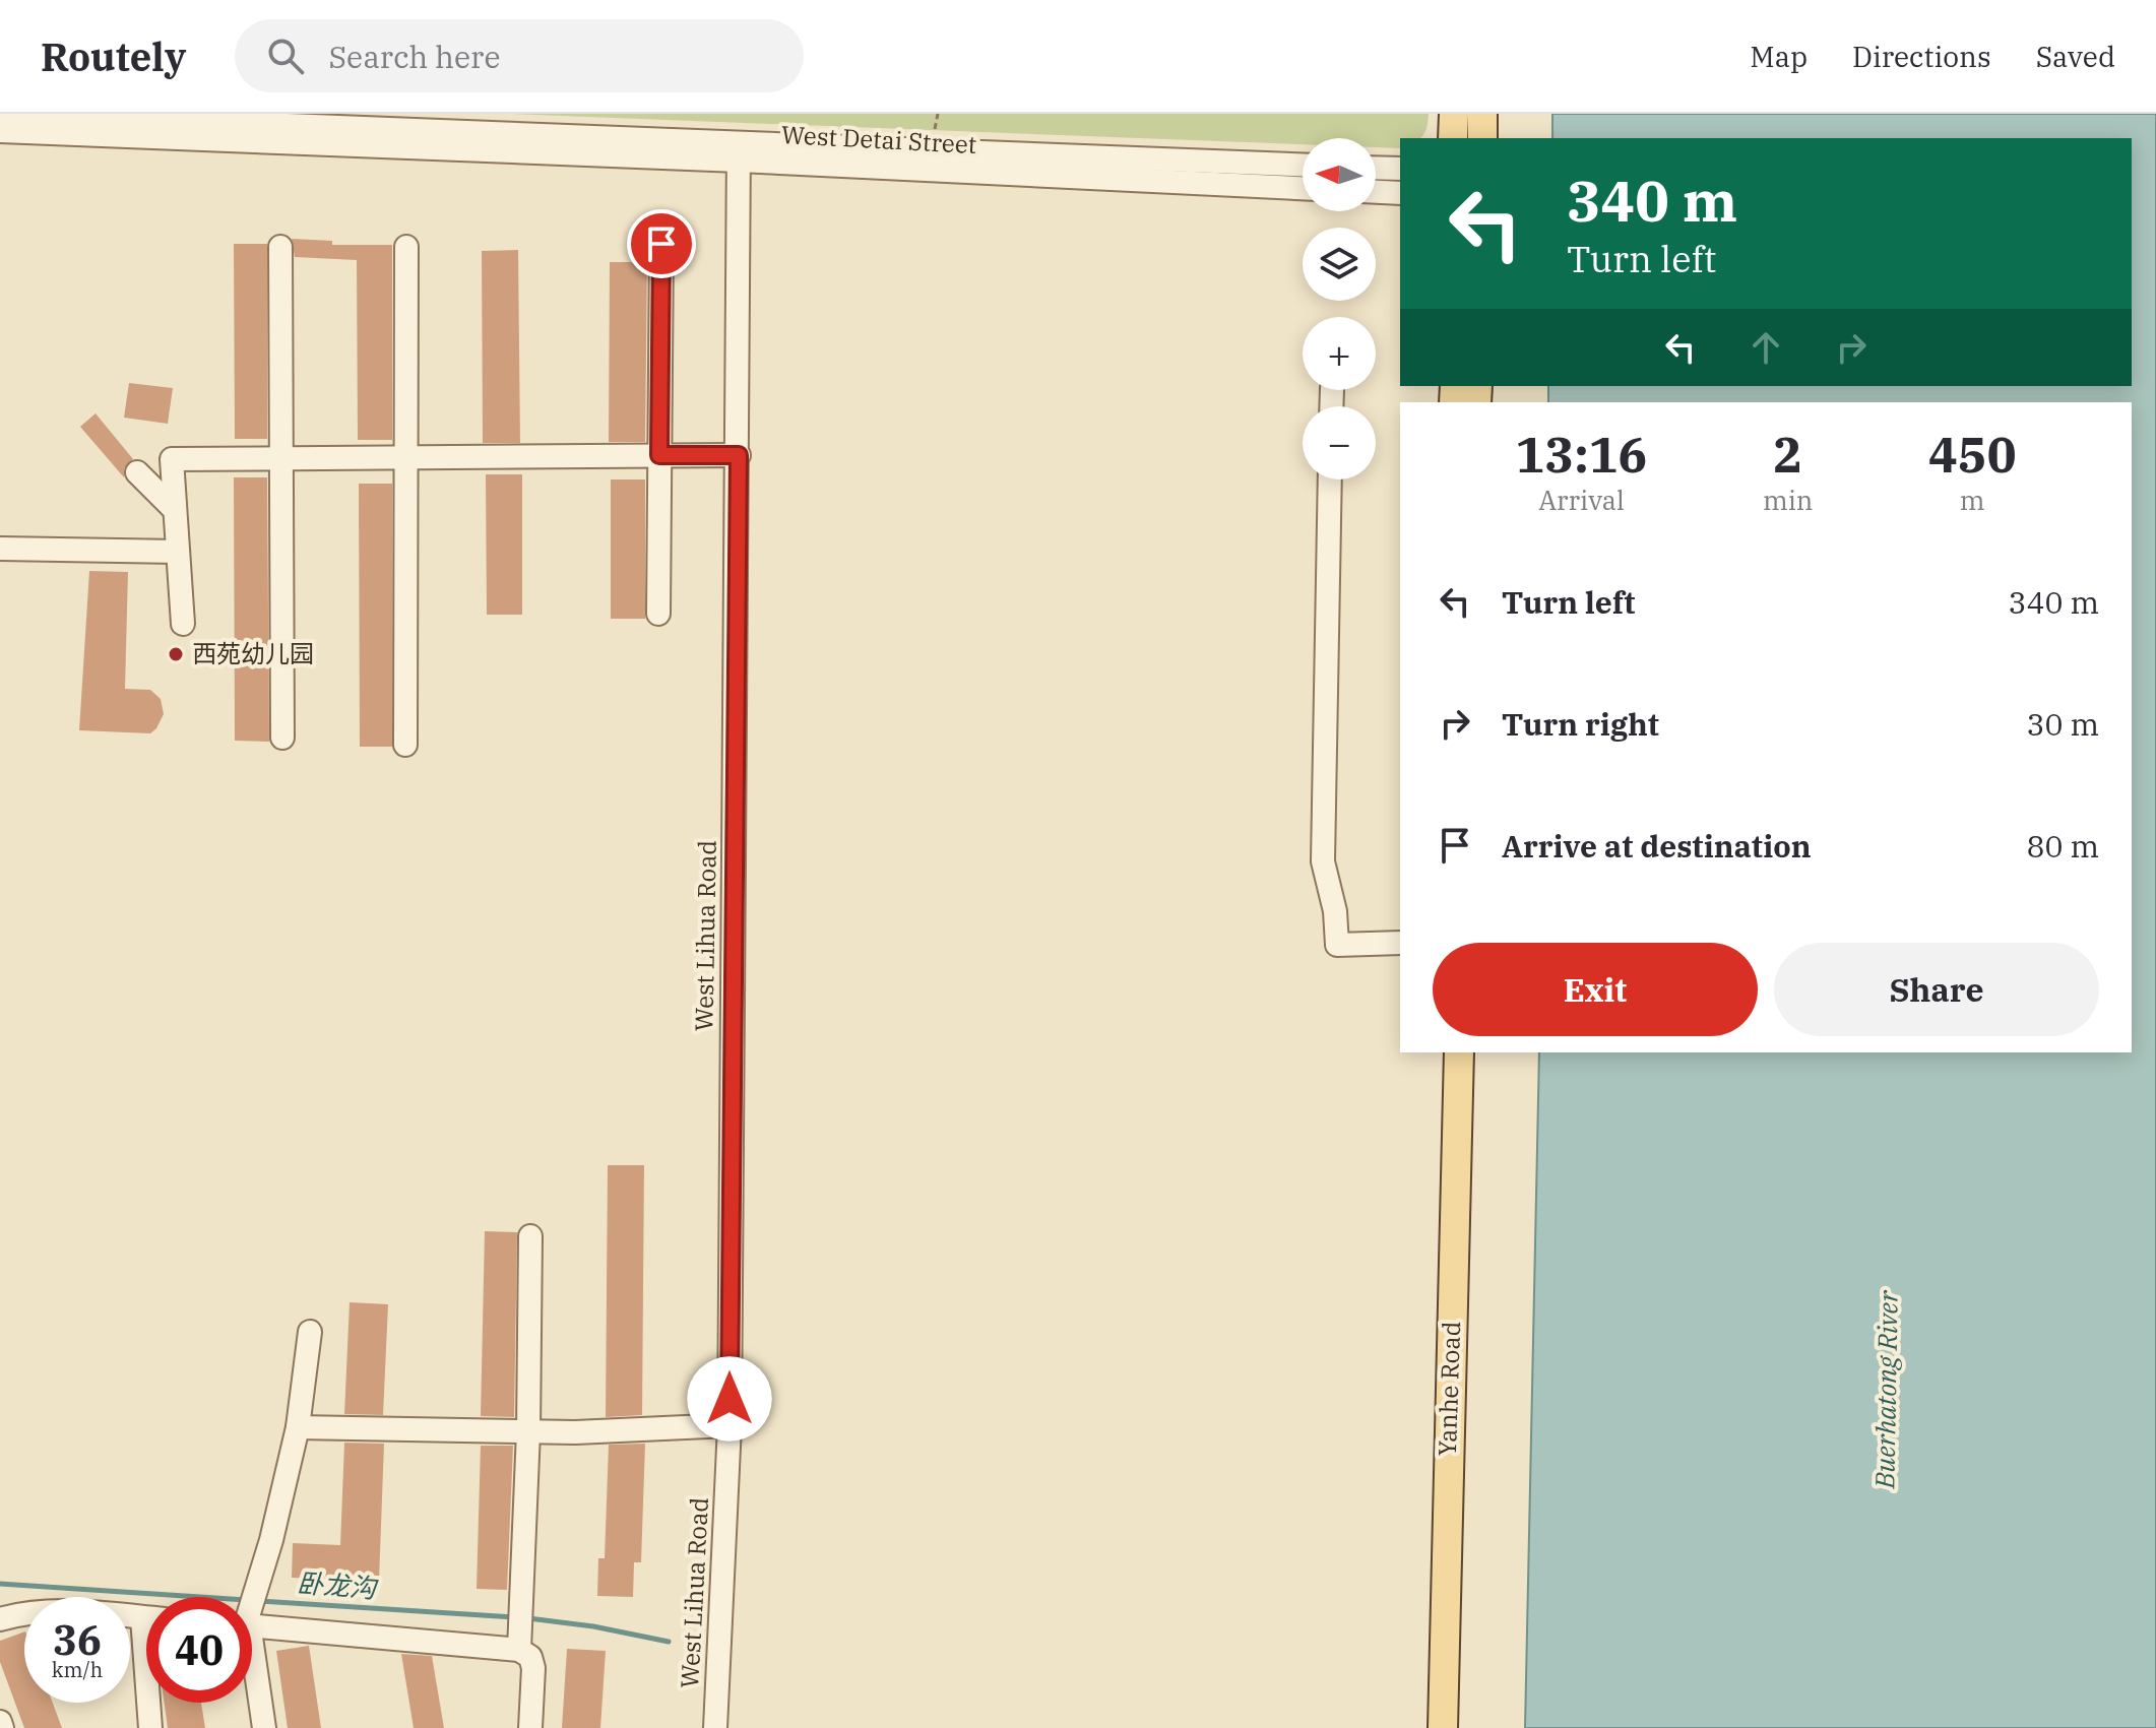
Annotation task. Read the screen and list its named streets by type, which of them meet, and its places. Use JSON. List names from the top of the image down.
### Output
{
  "streets": {
    "main road": ["Yanhe Road"],
    "street": ["West Detai Street", "West Lihua Road"]
  },
  "crossings": [
    ["West Detai Street", "West Lihua Road"]
  ],
  "water": ["Buerhatong River", "卧龙沟"],
  "places": ["西苑幼儿园"],
  "north": "left",
  "page": {
    "header": "Routely",
    "search": "Search here",
    "nav": ["Map", "Directions", "Saved"],
    "map_buttons": ["+", "−"],
    "turn": ["340 m", "Turn left"],
    "eta": [
      "13:16",
      "Arrival",
      "2",
      "min",
      "450",
      "m"
    ],
    "list": [
      {
        "name": "Turn left",
        "value": "340 m"
      },
      {
        "name": "Turn right",
        "value": "30 m"
      },
      {
        "name": "Arrive at destination",
        "value": "80 m"
      }
    ],
    "buttons": ["Exit", "Share"],
    "speed": "36 km/h",
    "limit": "40"
  }
}
